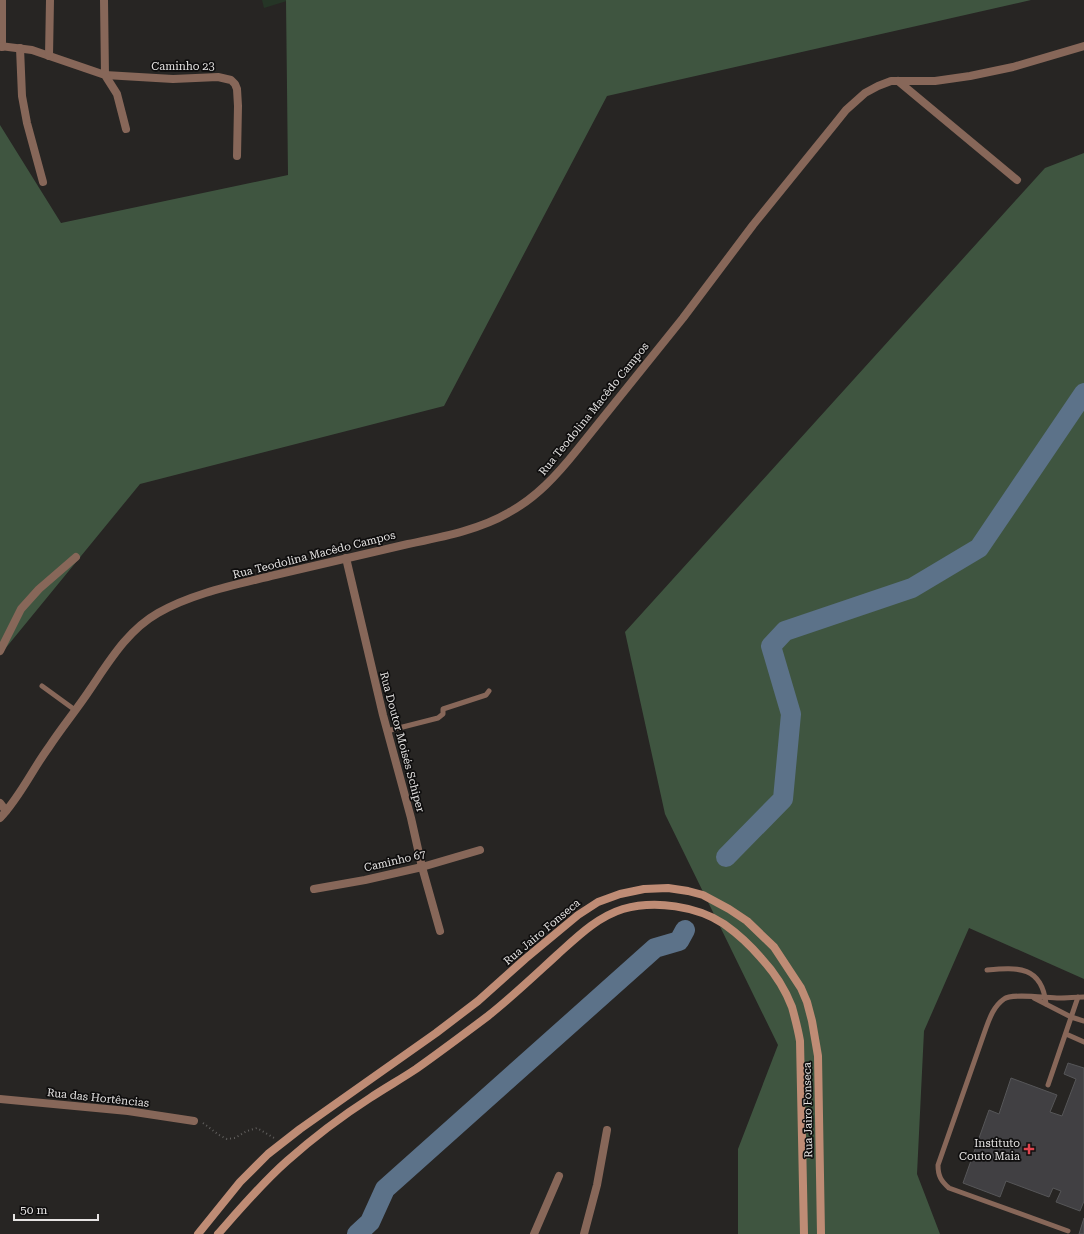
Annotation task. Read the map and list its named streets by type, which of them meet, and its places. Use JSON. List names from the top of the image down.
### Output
{
  "streets": {
    "main road": ["Rua Jairo Fonseca"],
    "street": [
      "Caminho 23",
      "Rua Teodolina Macêdo Campos",
      "Rua Doutor Moisés Schiper",
      "Caminho 67",
      "Rua das Hortências"
    ]
  },
  "crossings": [
    ["Rua Teodolina Macêdo Campos", "Rua Doutor Moisés Schiper"],
    ["Rua Doutor Moisés Schiper", "Caminho 67"]
  ],
  "places": {
    "health": ["Instituto Couto Maia"]
  },
  "scale_bar": "50 m"
}
